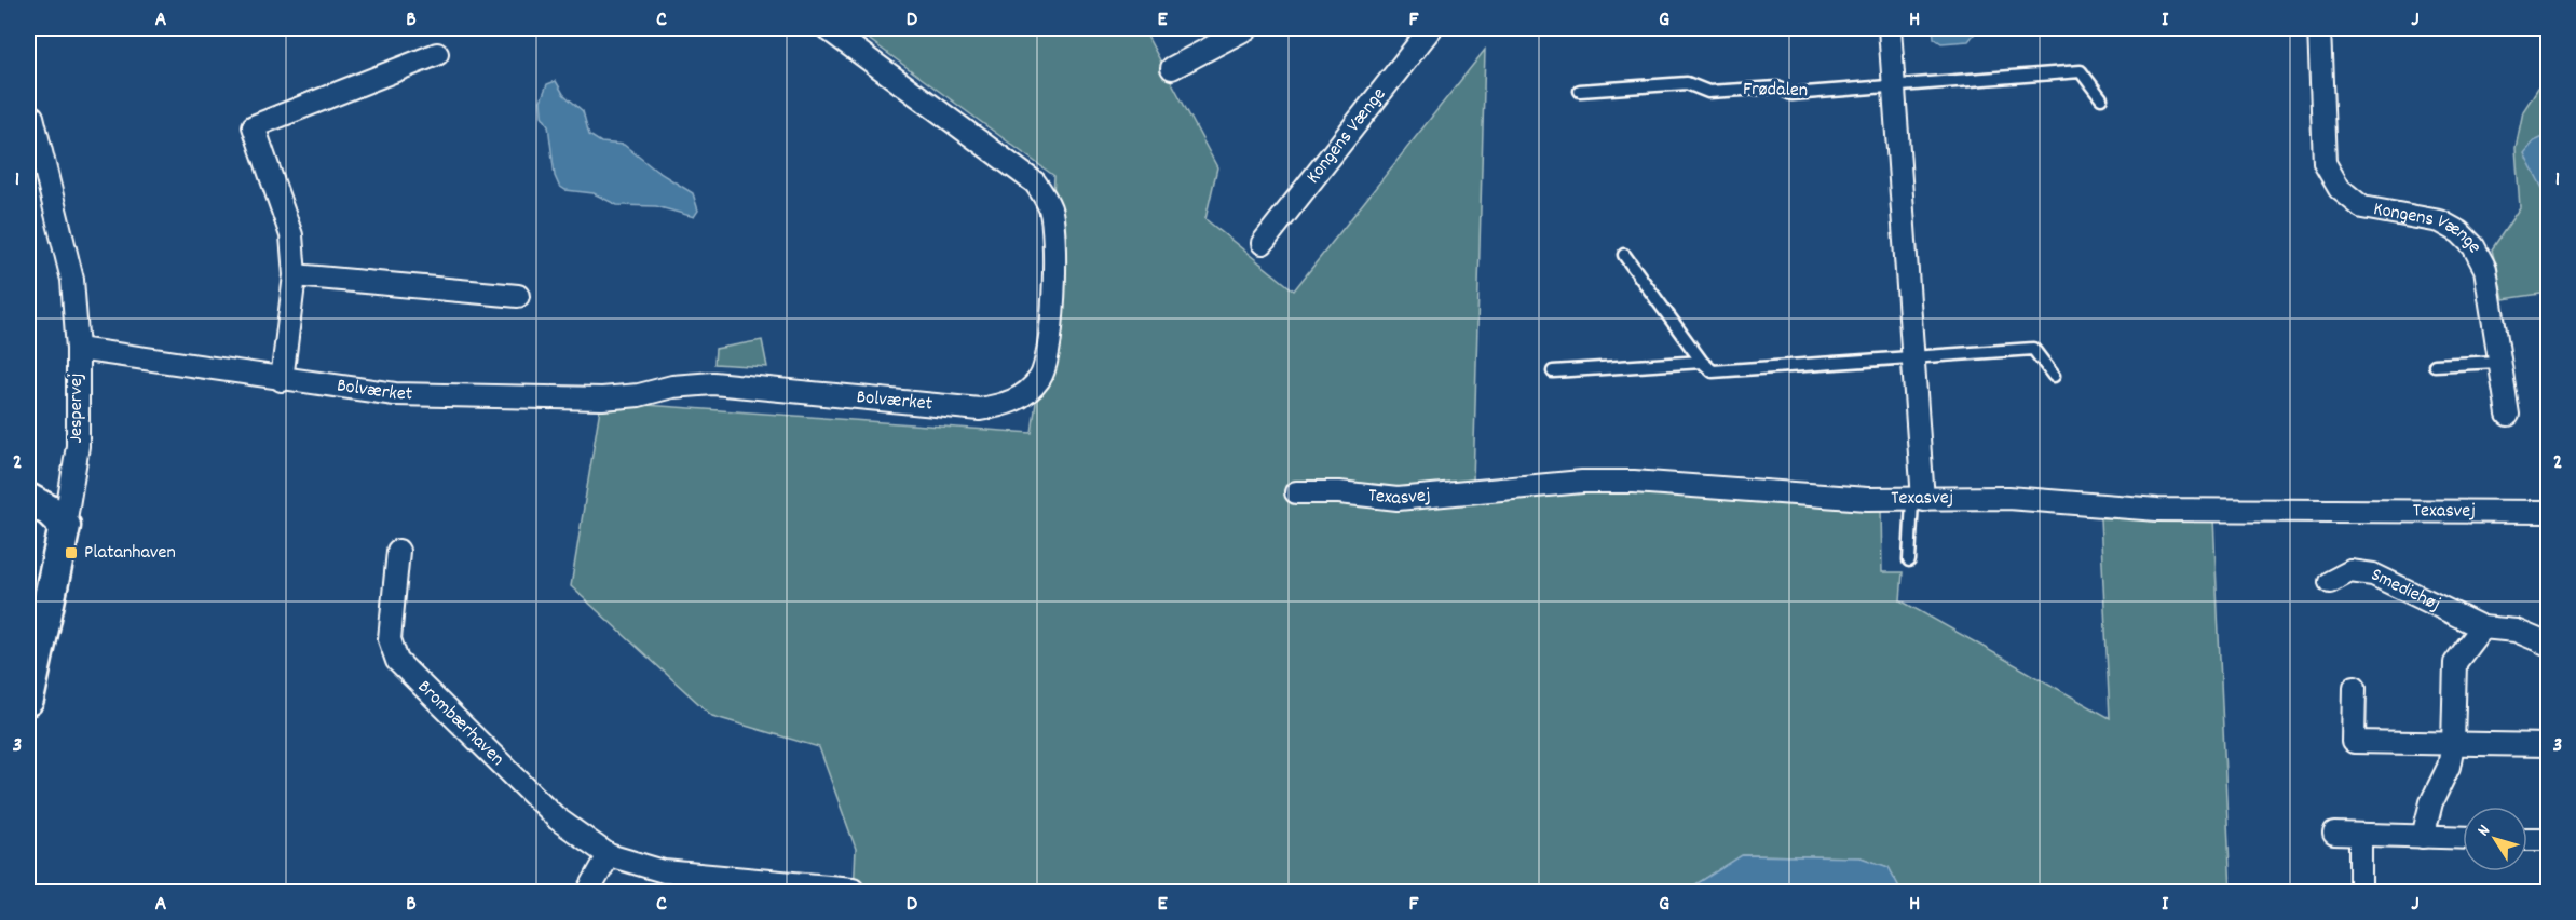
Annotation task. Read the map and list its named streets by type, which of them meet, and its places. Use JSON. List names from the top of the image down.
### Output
{
  "streets": {
    "street": [
      "Kongens Vænge",
      "Bolværket",
      "Jespervej",
      "Texasvej",
      "Smediehøj",
      "Brombærhaven"
    ],
    "lane": ["Frødalen"]
  },
  "crossings": [
    ["Bolværket", "Jespervej"]
  ],
  "places": {
    "transit": ["Platanhaven"]
  },
  "north": "top left",
  "grid": {
    "columns": [
      "A",
      "B",
      "C",
      "D",
      "E",
      "F",
      "G",
      "H",
      "I",
      "J"
    ],
    "rows": ["1", "2", "3"]
  }
}
